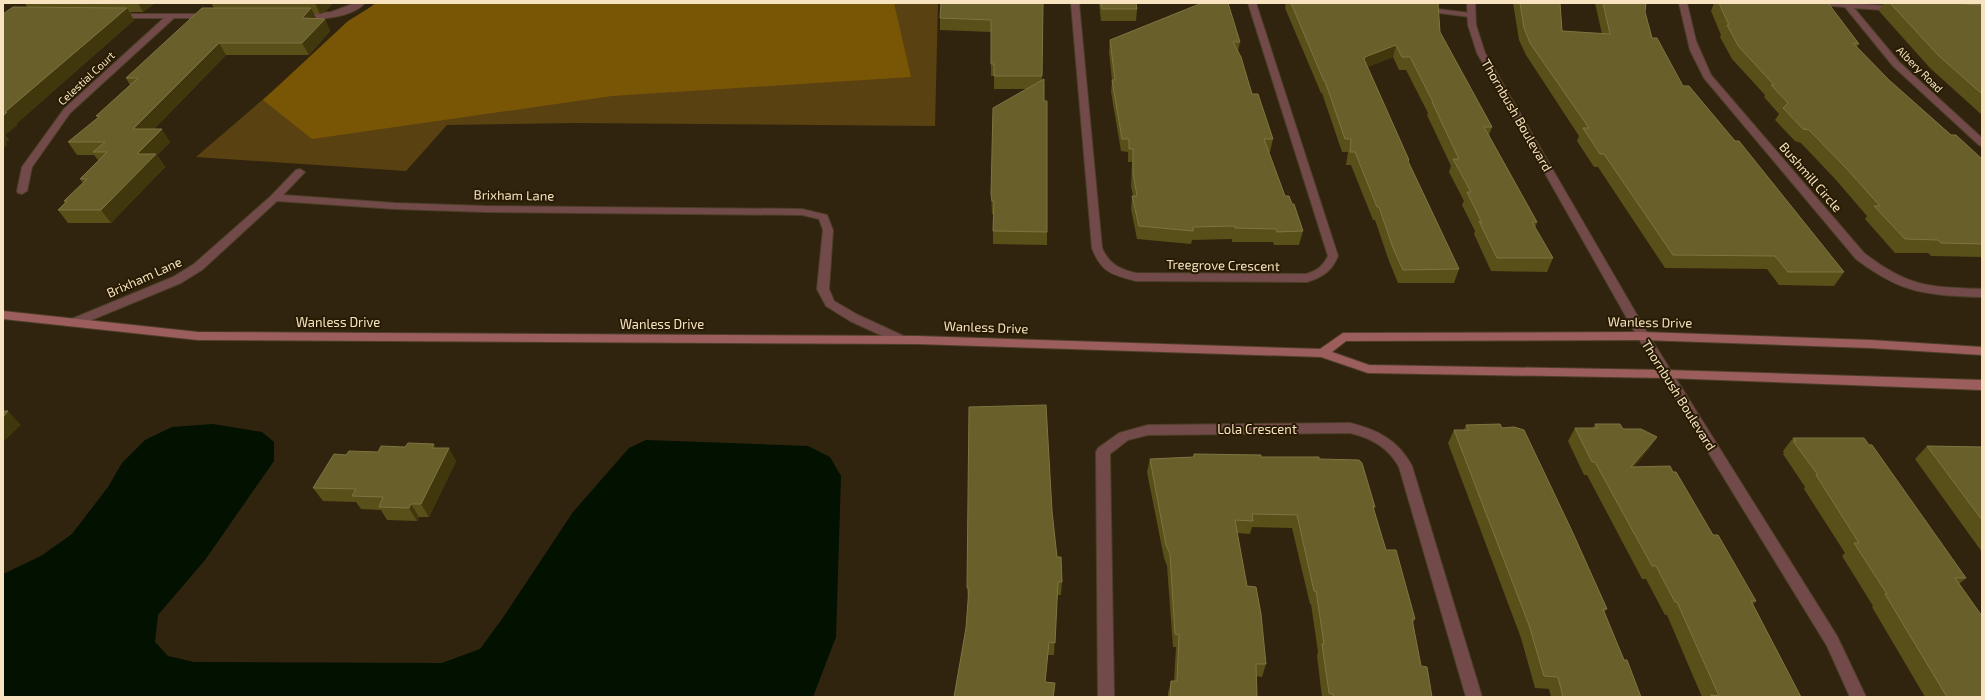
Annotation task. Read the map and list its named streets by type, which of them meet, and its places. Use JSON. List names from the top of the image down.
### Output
{
  "streets": {
    "main road": ["Wanless Drive"],
    "street": [
      "Albery Road",
      "Celestial Court",
      "Thornbush Boulevard",
      "Bushmill Circle",
      "Brixham Lane",
      "Treegrove Crescent",
      "Lola Crescent"
    ]
  },
  "crossings": [
    ["Thornbush Boulevard", "Wanless Drive"],
    ["Brixham Lane", "Wanless Drive"]
  ]
}
